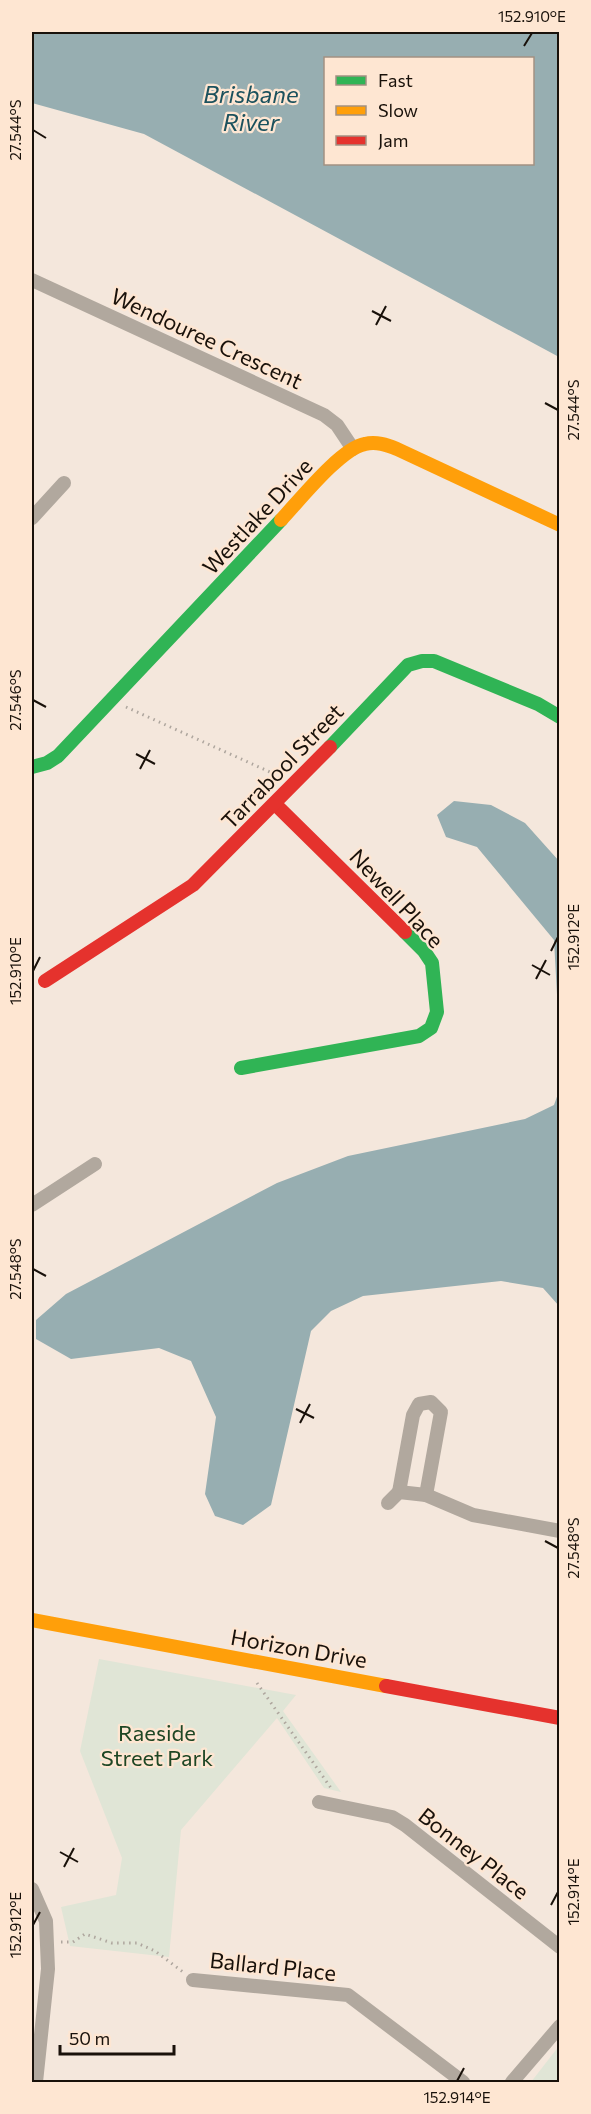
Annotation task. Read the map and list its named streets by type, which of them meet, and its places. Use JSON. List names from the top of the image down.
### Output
{
  "streets": {
    "street": [
      "Wendouree Crescent",
      "Westlake Drive",
      "Tarrabool Street",
      "Newell Place",
      "Horizon Drive",
      "Bonney Place",
      "Ballard Place"
    ]
  },
  "crossings": [
    ["Wendouree Crescent", "Westlake Drive"],
    ["Tarrabool Street", "Newell Place"]
  ],
  "water": ["Brisbane River"],
  "parks": ["Raeside Street Park"],
  "legend": ["Fast", "Slow", "Jam"],
  "scale_bar": "50 m",
  "coordinates": [
    "152.910°E",
    "27.544°S",
    "27.546°S",
    "152.912°E",
    "27.548°S",
    "152.914°E"
  ]
}
